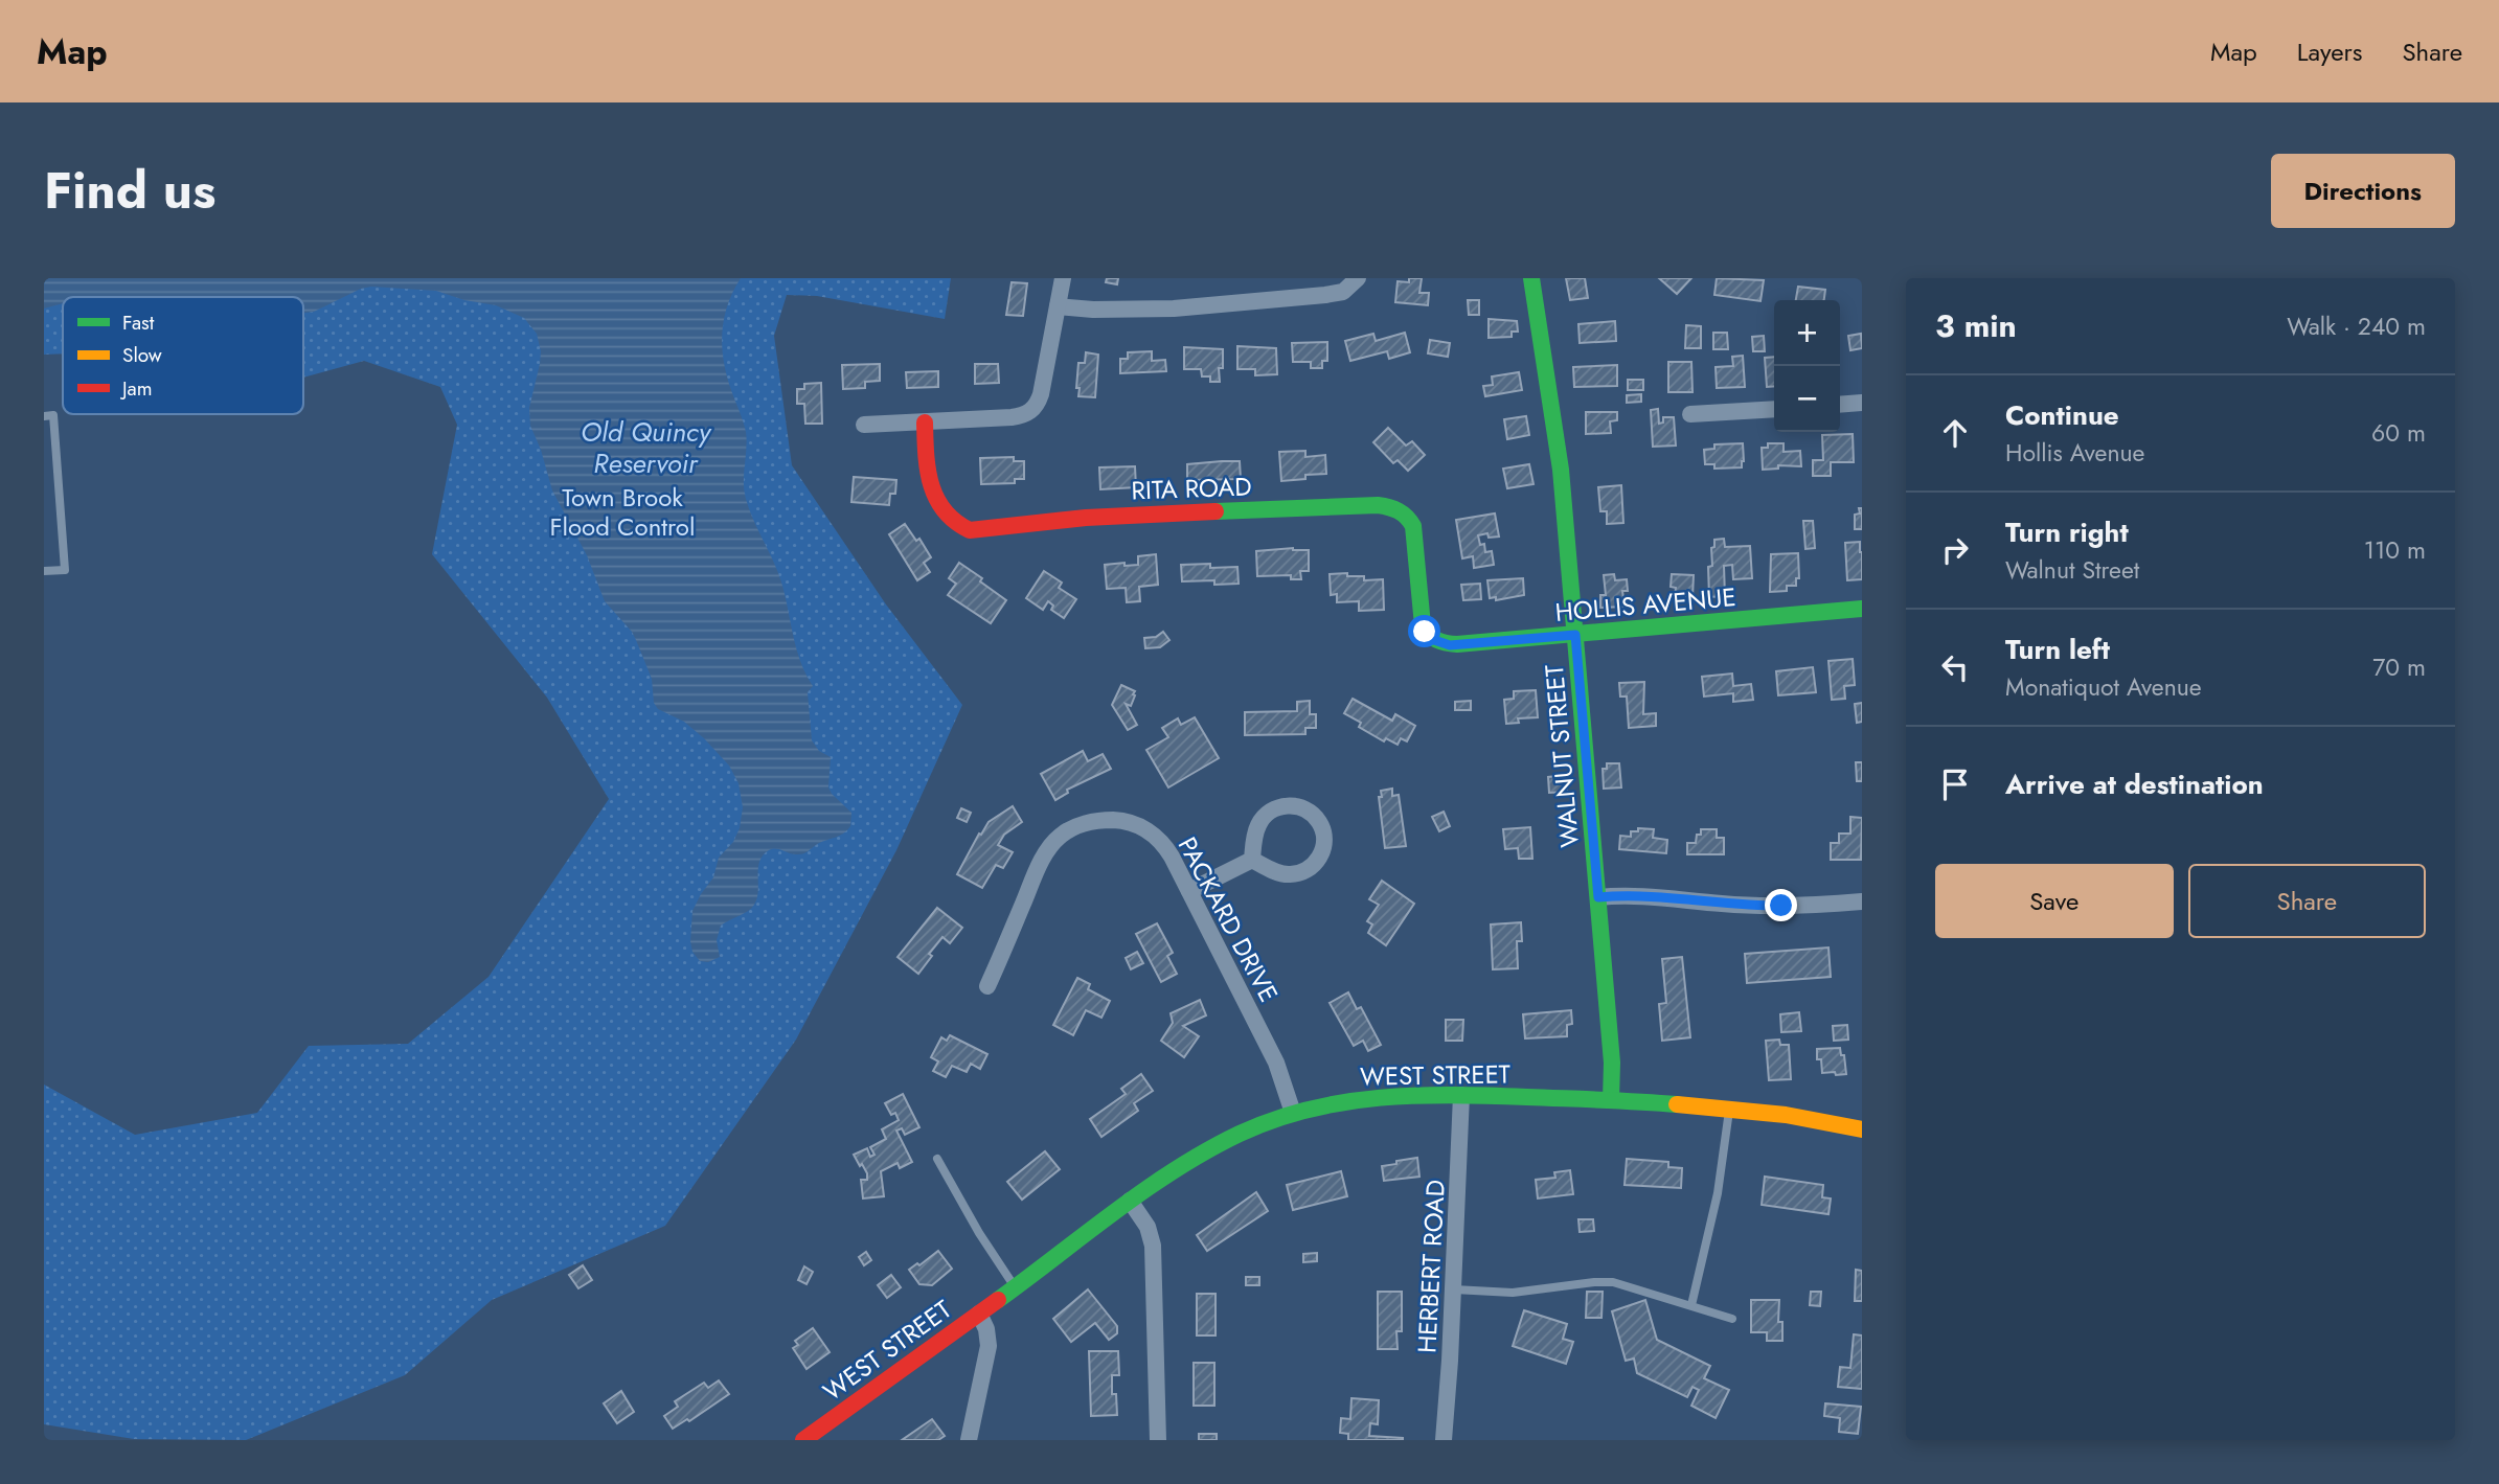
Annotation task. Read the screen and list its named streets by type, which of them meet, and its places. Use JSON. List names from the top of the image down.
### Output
{
  "streets": {
    "street": [
      "RITA ROAD",
      "HOLLIS AVENUE",
      "WALNUT STREET",
      "PACKARD DRIVE",
      "WEST STREET",
      "HERBERT ROAD"
    ]
  },
  "crossings": [
    ["RITA ROAD", "HOLLIS AVENUE"],
    ["HOLLIS AVENUE", "WALNUT STREET"],
    ["WALNUT STREET", "WEST STREET"],
    ["PACKARD DRIVE", "WEST STREET"],
    ["WEST STREET", "HERBERT ROAD"]
  ],
  "water": ["Old Quincy Reservoir"],
  "parks": ["Town Brook Flood Control"],
  "legend": ["Fast", "Slow", "Jam"],
  "page": {
    "header": "Map",
    "nav": ["Map", "Layers", "Share"],
    "title": "Find us",
    "buttons": [
      "Directions",
      ["Save", "Share"]
    ],
    "heading": ["3 min", "Walk · 240 m"],
    "map_buttons": ["+", "−"],
    "list": [
      ["Continue", "Hollis Avenue", "60 m"],
      ["Turn right", "Walnut Street", "110 m"],
      ["Turn left", "Monatiquot Avenue", "70 m"],
      "Arrive at destination"
    ]
  }
}
